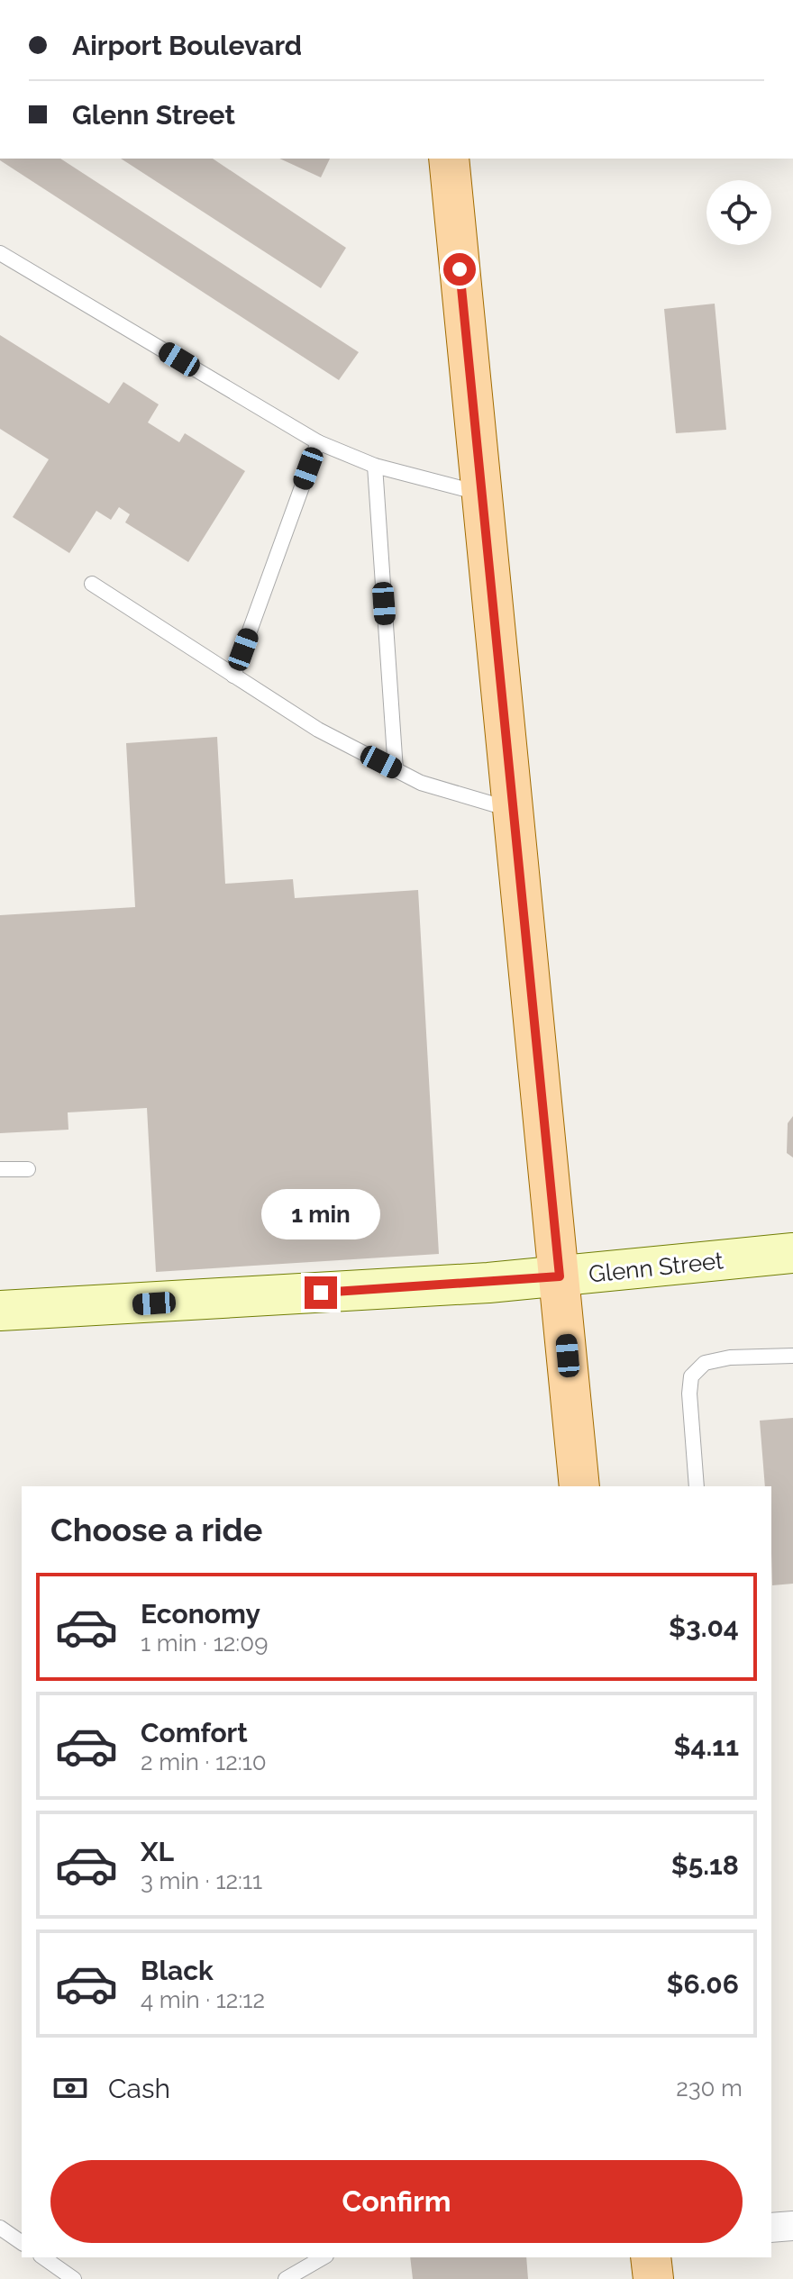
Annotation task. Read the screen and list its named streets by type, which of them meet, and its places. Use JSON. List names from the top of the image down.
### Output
{
  "streets": {
    "street": ["Glenn Street"]
  },
  "page": {
    "banner": ["Airport Boulevard", "Glenn Street"],
    "bubble": "1 min",
    "heading": "Choose a ride",
    "list": [
      {
        "name": "Economy",
        "note": "1 min · 12:09",
        "value": "$3.04"
      },
      {
        "name": "Comfort",
        "note": "2 min · 12:10",
        "value": "$4.11"
      },
      {
        "name": "XL",
        "note": "3 min · 12:11",
        "value": "$5.18"
      },
      {
        "name": "Black",
        "note": "4 min · 12:12",
        "value": "$6.06"
      }
    ],
    "pay": ["Cash", "230 m"],
    "buttons": "Confirm"
  }
}
